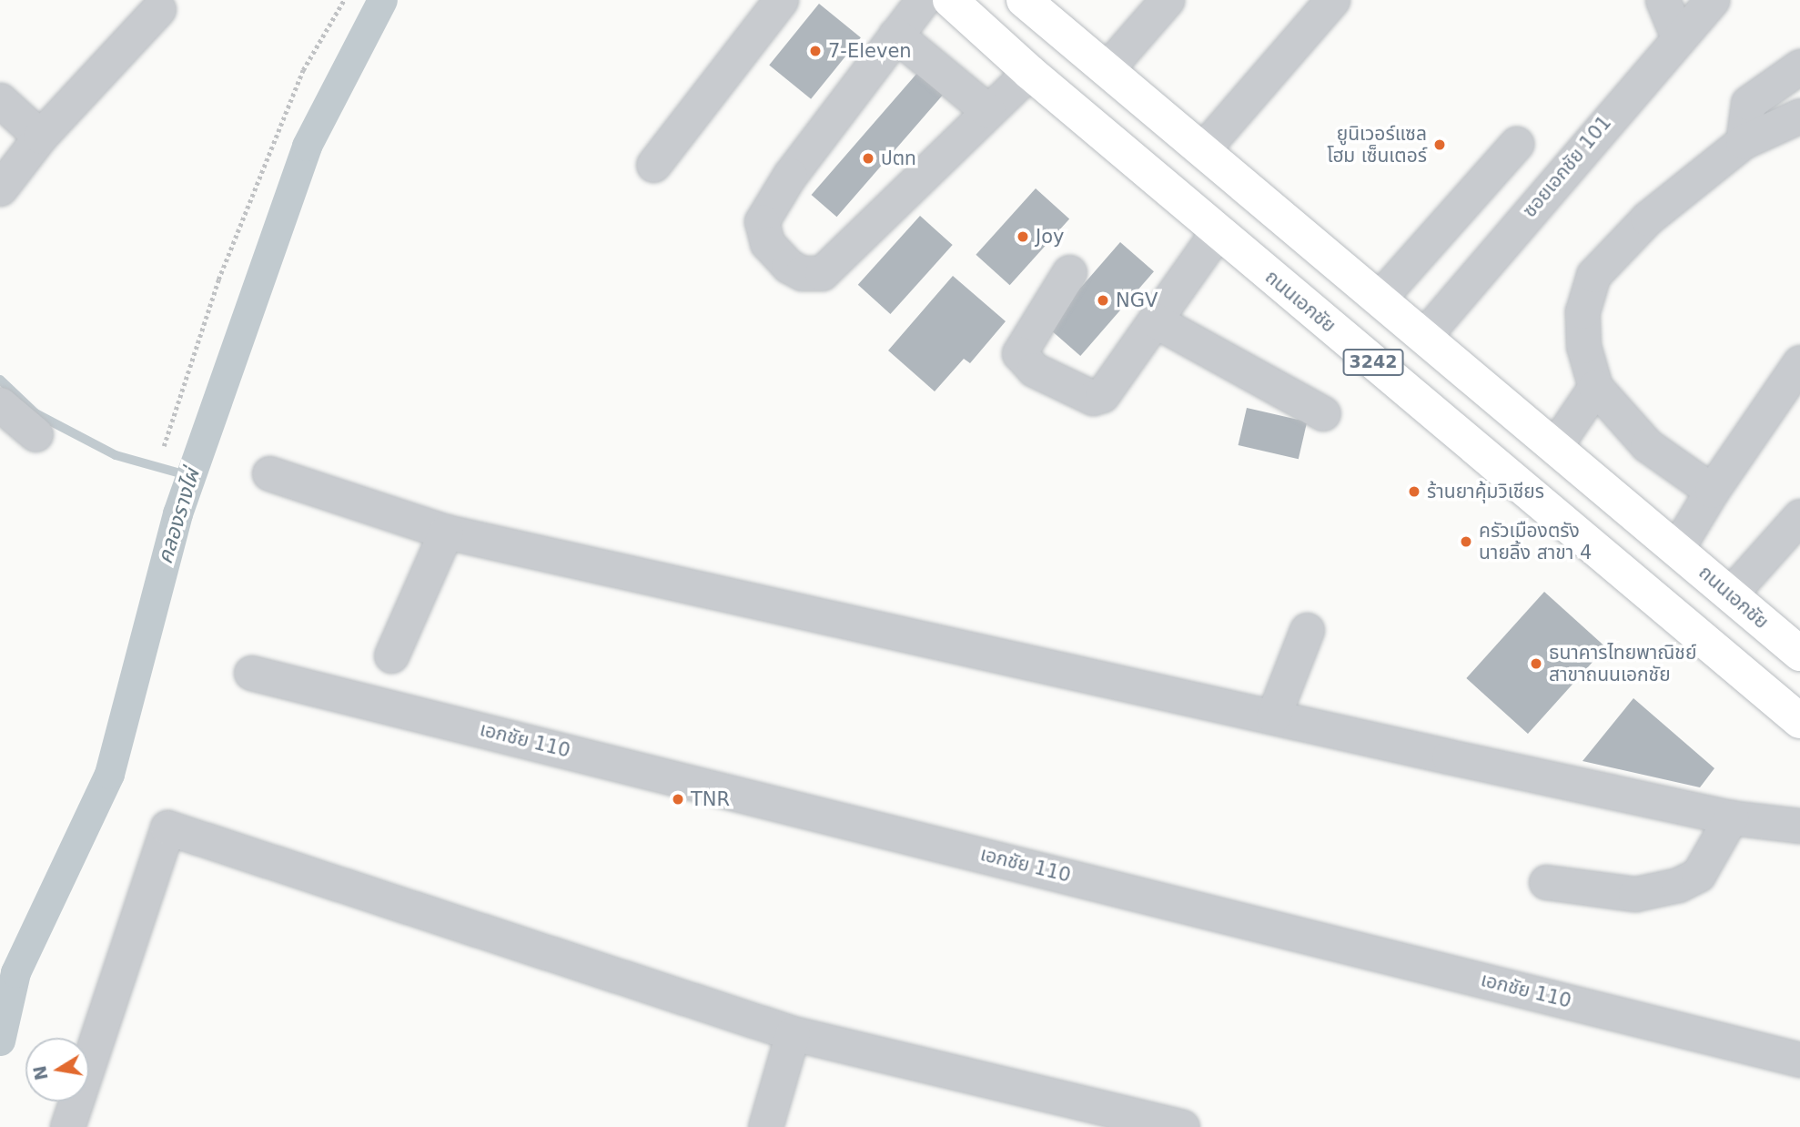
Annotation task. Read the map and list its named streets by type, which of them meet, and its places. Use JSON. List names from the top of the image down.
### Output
{
  "streets": {
    "main road": ["ถนนเอกชัย", "3242"],
    "street": ["ซอยเอกชัย 101", "เอกชัย 110"]
  },
  "crossings": [
    ["ซอยเอกชัย 101", "ถนนเอกชัย"]
  ],
  "water": ["คลองรางไผ่"],
  "places": [
    "7-Eleven",
    "ยูนิเวอร์แซล โฮม เซ็นเตอร์",
    "ปตท",
    "Joy",
    "NGV",
    "ร้านยาคุ้มวิเชียร",
    "ครัวเมืองตรัง นายลิ้ง สาขา 4",
    "ธนาคารไทยพาณิชย์ สาขาถนนเอกชัย",
    "TNR"
  ],
  "north": "left"
}
